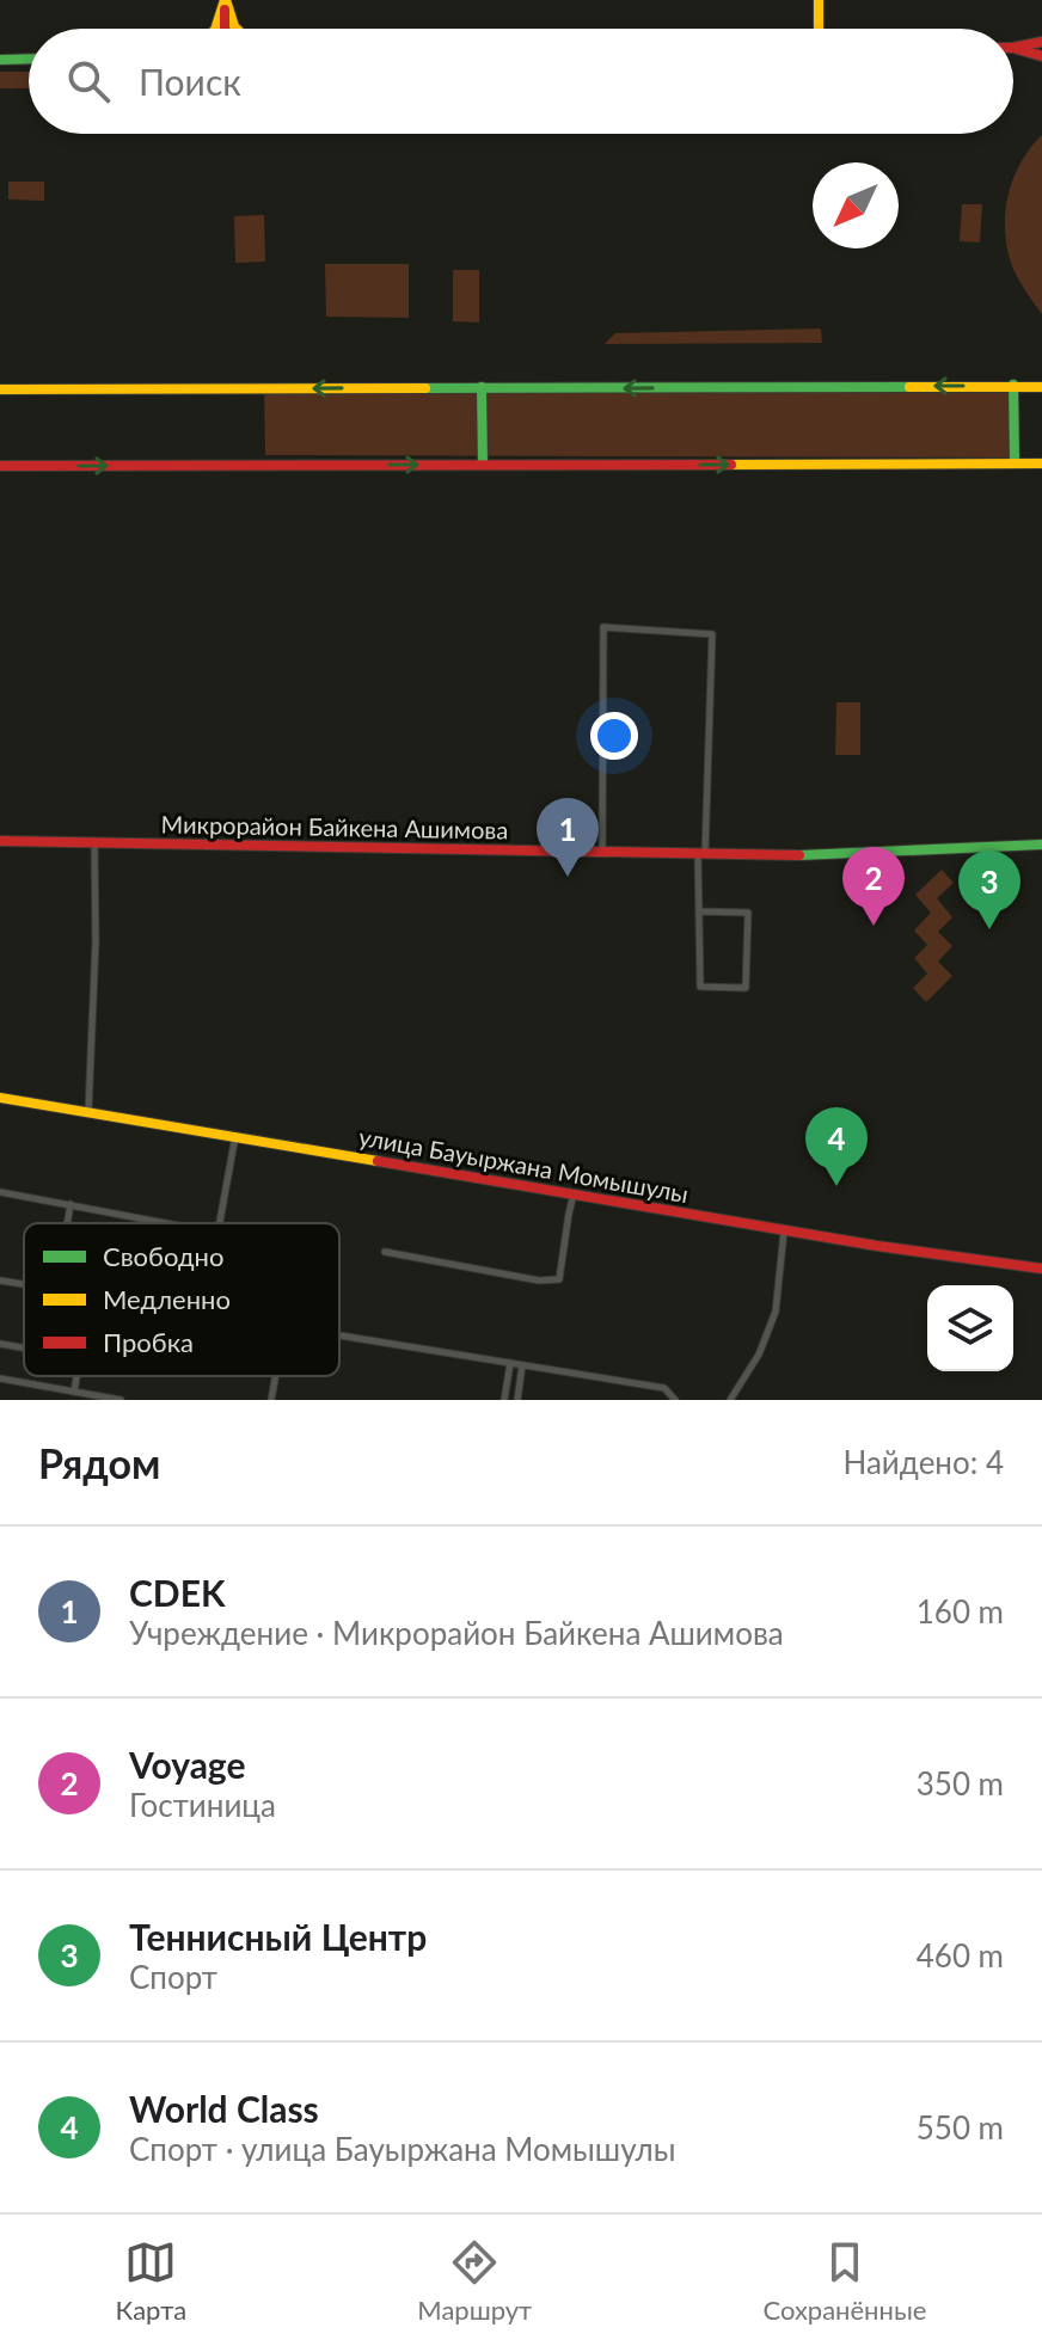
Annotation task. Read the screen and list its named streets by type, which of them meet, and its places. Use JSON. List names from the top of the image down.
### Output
{
  "streets": {
    "main road": ["Микрорайон Байкена Ашимова", "улица Бауыржана Момышулы"]
  },
  "legend": ["Свободно", "Медленно", "Пробка"],
  "north": "bottom left",
  "page": {
    "search": "Поиск",
    "pins": [
      "1",
      "2",
      "3",
      "4"
    ],
    "heading": ["Рядом", "Найдено: 4"],
    "list": [
      {
        "mark": "1",
        "name": "CDEK",
        "note": "Учреждение · Микрорайон Байкена Ашимова",
        "value": "160 m"
      },
      {
        "mark": "2",
        "name": "Voyage",
        "note": "Гостиница",
        "value": "350 m"
      },
      {
        "mark": "3",
        "name": "Теннисный Центр",
        "note": "Спорт",
        "value": "460 m"
      },
      {
        "mark": "4",
        "name": "World Class",
        "note": "Спорт · улица Бауыржана Момышулы",
        "value": "550 m"
      }
    ],
    "nav": ["Карта", "Маршрут", "Сохранённые"]
  }
}
